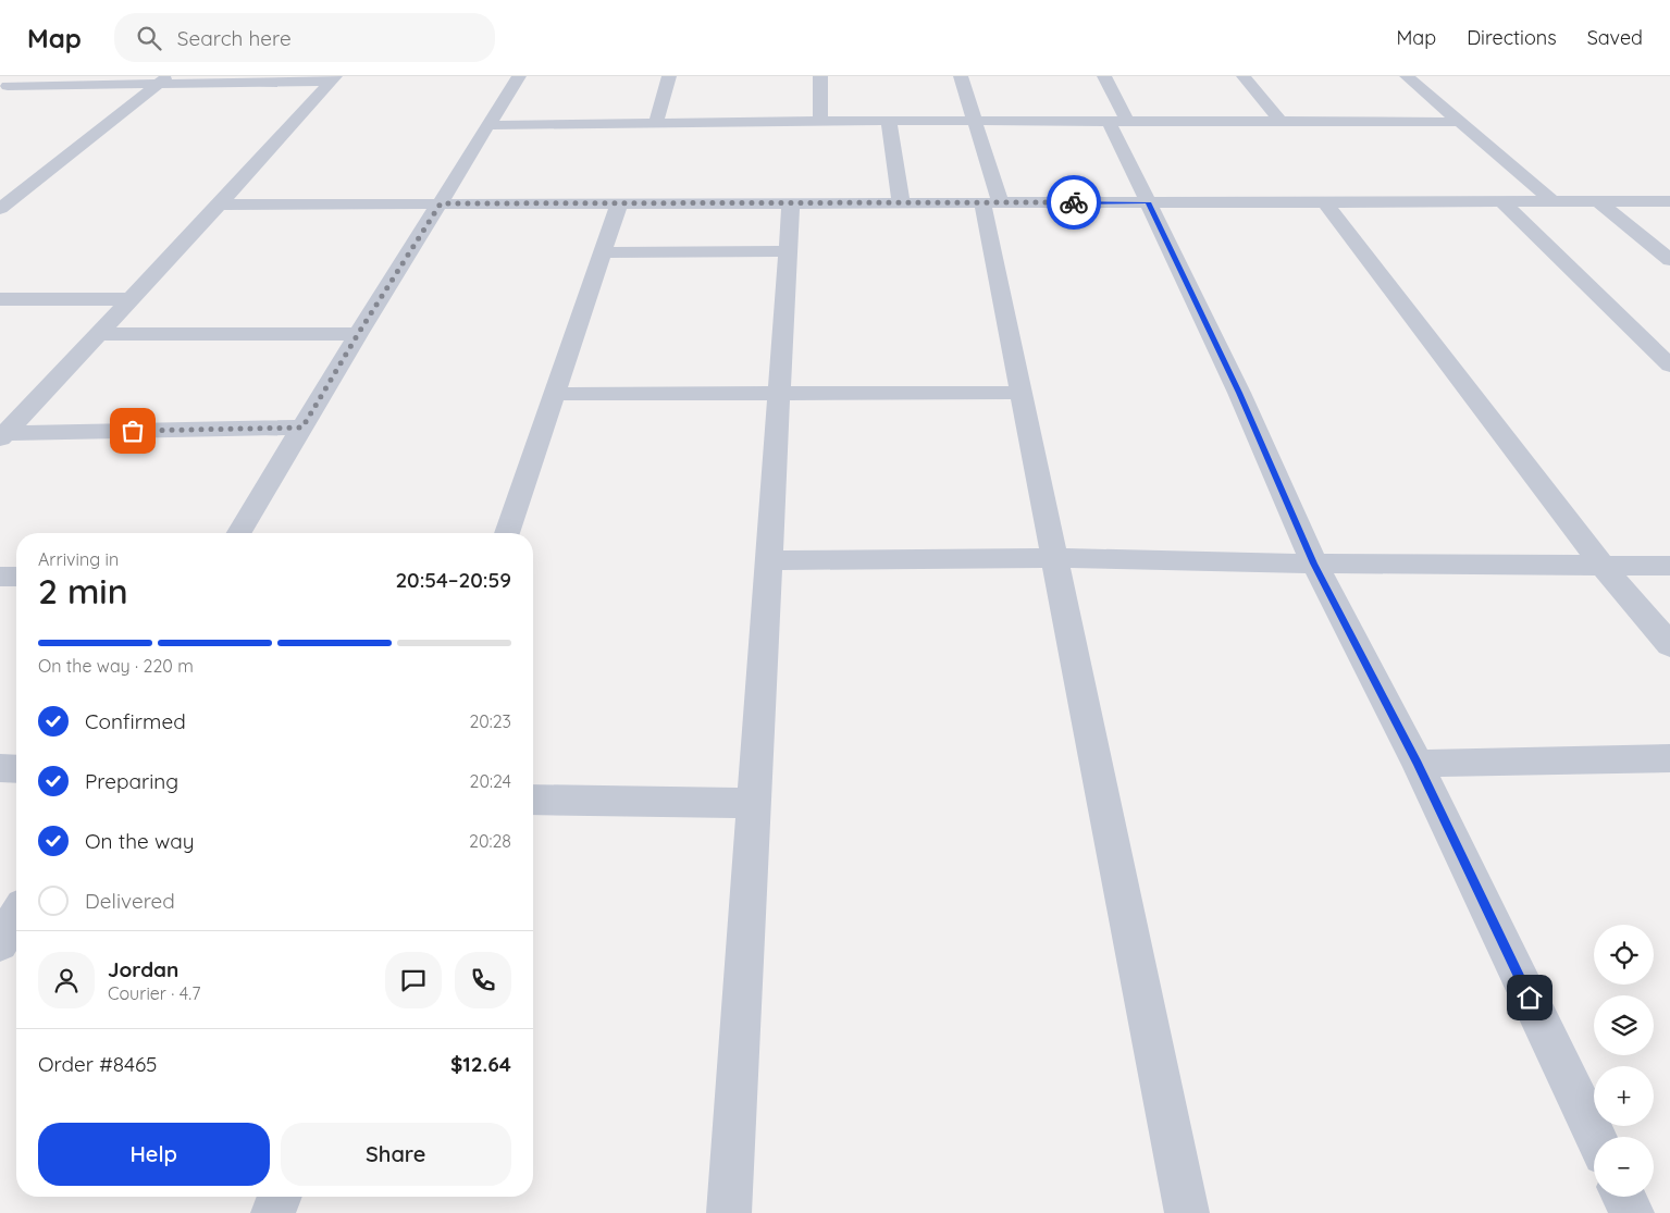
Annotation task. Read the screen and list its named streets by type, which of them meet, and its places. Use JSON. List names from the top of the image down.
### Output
{
  "page": {
    "header": "Map",
    "search": "Search here",
    "nav": ["Map", "Directions", "Saved"],
    "heading": ["2 min", "Arriving in", "20:54–20:59"],
    "panel": [
      "Jordan",
      "Courier · 4.7",
      "Order #8465",
      "$12.64"
    ],
    "bar": "On the way · 220 m",
    "list": [
      ["Confirmed", "20:23"],
      ["Preparing", "20:24"],
      ["On the way", "20:28"],
      "Delivered"
    ],
    "map_buttons": ["+", "−"],
    "buttons": ["Help", "Share"]
  }
}
